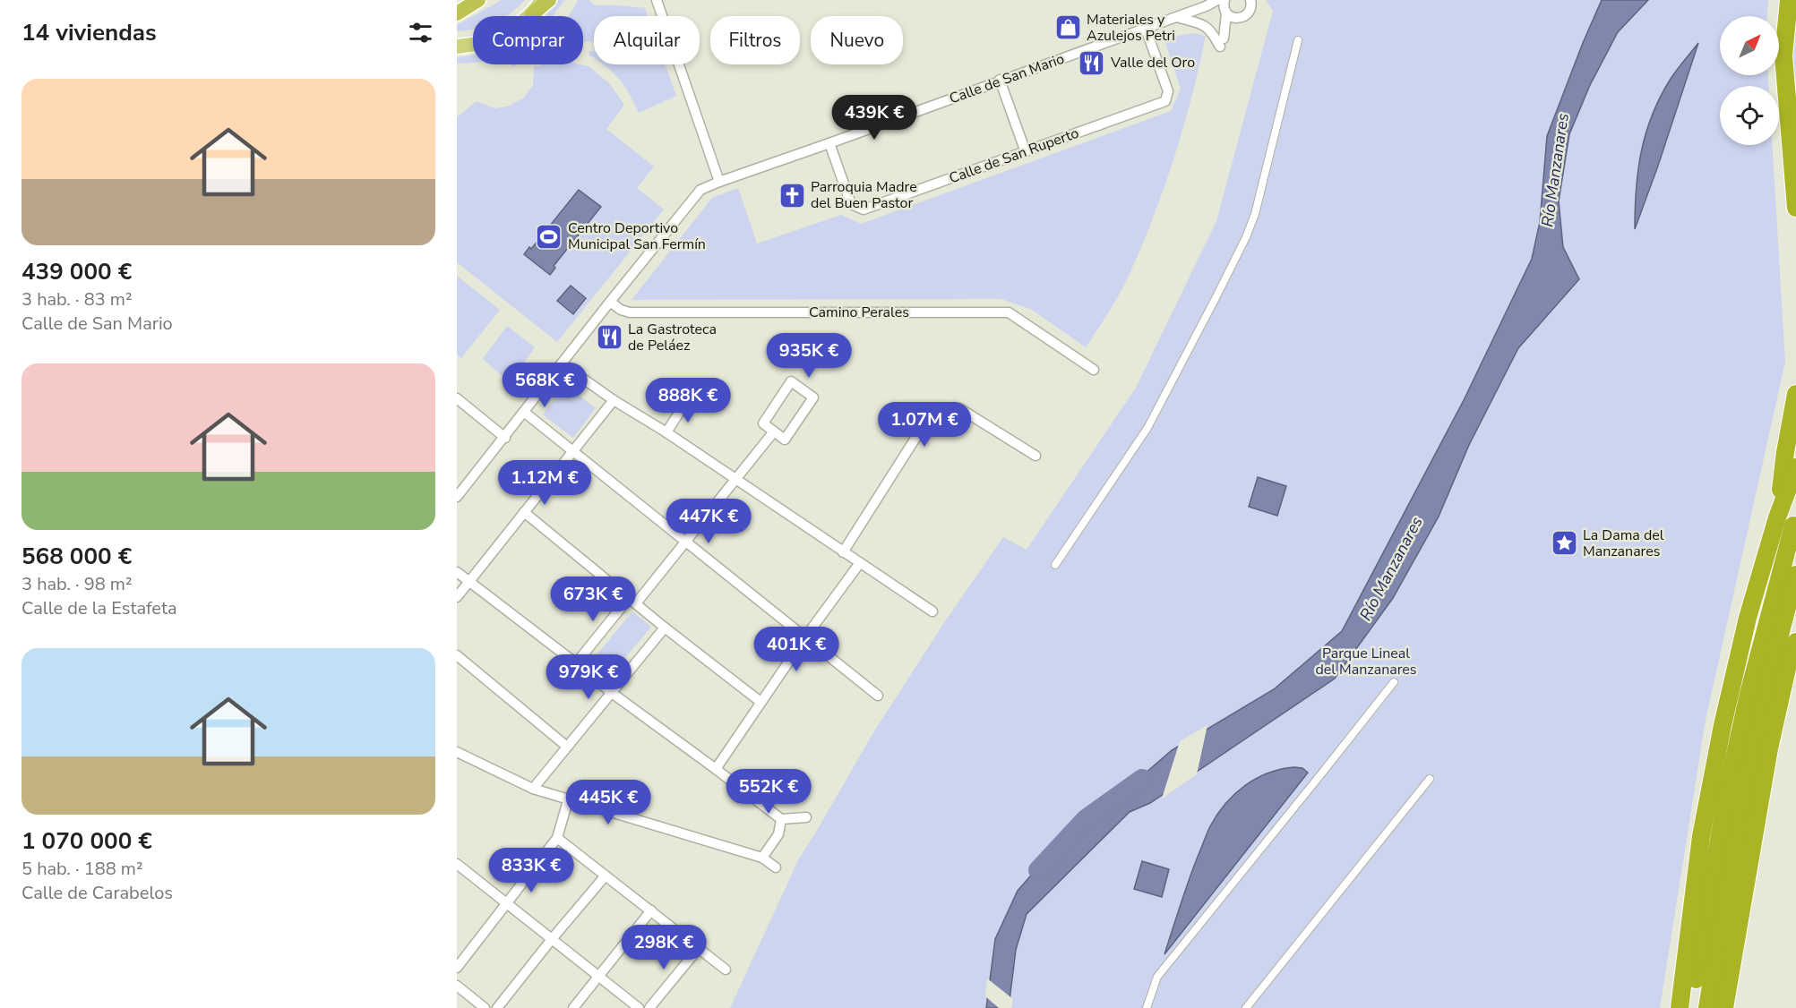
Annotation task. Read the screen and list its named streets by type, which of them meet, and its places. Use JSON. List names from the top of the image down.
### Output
{
  "streets": {
    "street": ["Calle de San Mario", "Calle de San Ruperto", "Camino Perales"]
  },
  "crossings": [
    ["Calle de San Mario", "Calle de San Ruperto"],
    ["Calle de San Mario", "Camino Perales"]
  ],
  "water": ["Río Manzanares"],
  "parks": ["Parque Lineal del Manzanares"],
  "places": {
    "shop": ["Materiales y Azulejos Petri"],
    "restaurant": ["Valle del Oro", "La Gastroteca de Peláez"],
    "church": ["Parroquia Madre del Buen Pastor"],
    "sports": ["Centro Deportivo Municipal San Fermín"],
    "place": ["La Dama del Manzanares"]
  },
  "north": "top right",
  "page": {
    "heading": "14 viviendas",
    "chip": [
      "Comprar",
      "Alquilar",
      "Filtros",
      "Nuevo"
    ],
    "list": [
      {
        "name": "439 000 €",
        "note": "3 hab. · 83 m² · Calle de San Mario"
      },
      {
        "name": "568 000 €",
        "note": "3 hab. · 98 m² · Calle de la Estafeta"
      },
      {
        "name": "1 070 000 €",
        "note": "5 hab. · 188 m² · Calle de Carabelos"
      }
    ],
    "price": [
      "439K €",
      "935K €",
      "568K €",
      "888K €",
      "1.07M €",
      "1.12M €",
      "447K €",
      "673K €",
      "401K €",
      "979K €",
      "552K €",
      "445K €",
      "833K €",
      "298K €"
    ]
  }
}
